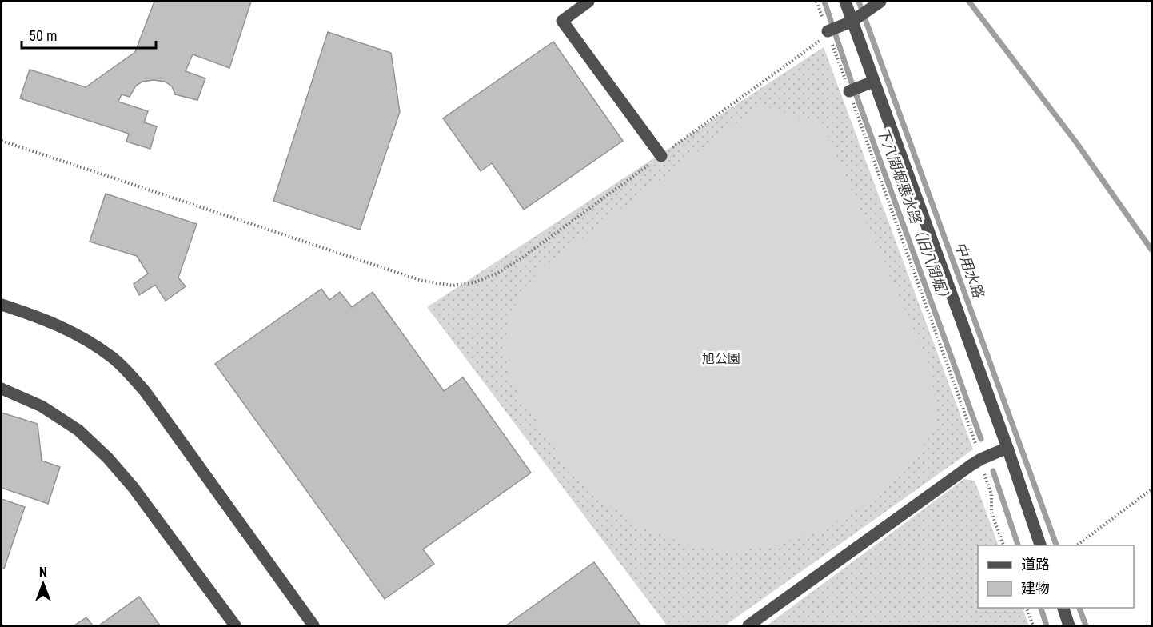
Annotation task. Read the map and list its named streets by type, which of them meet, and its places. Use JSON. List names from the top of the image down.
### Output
{
  "water": ["下八間堀悪水路（旧八間堀）", "中用水路"],
  "parks": ["旭公園"],
  "legend": ["道路", "建物"],
  "scale_bar": "50 m",
  "north": "top"
}
